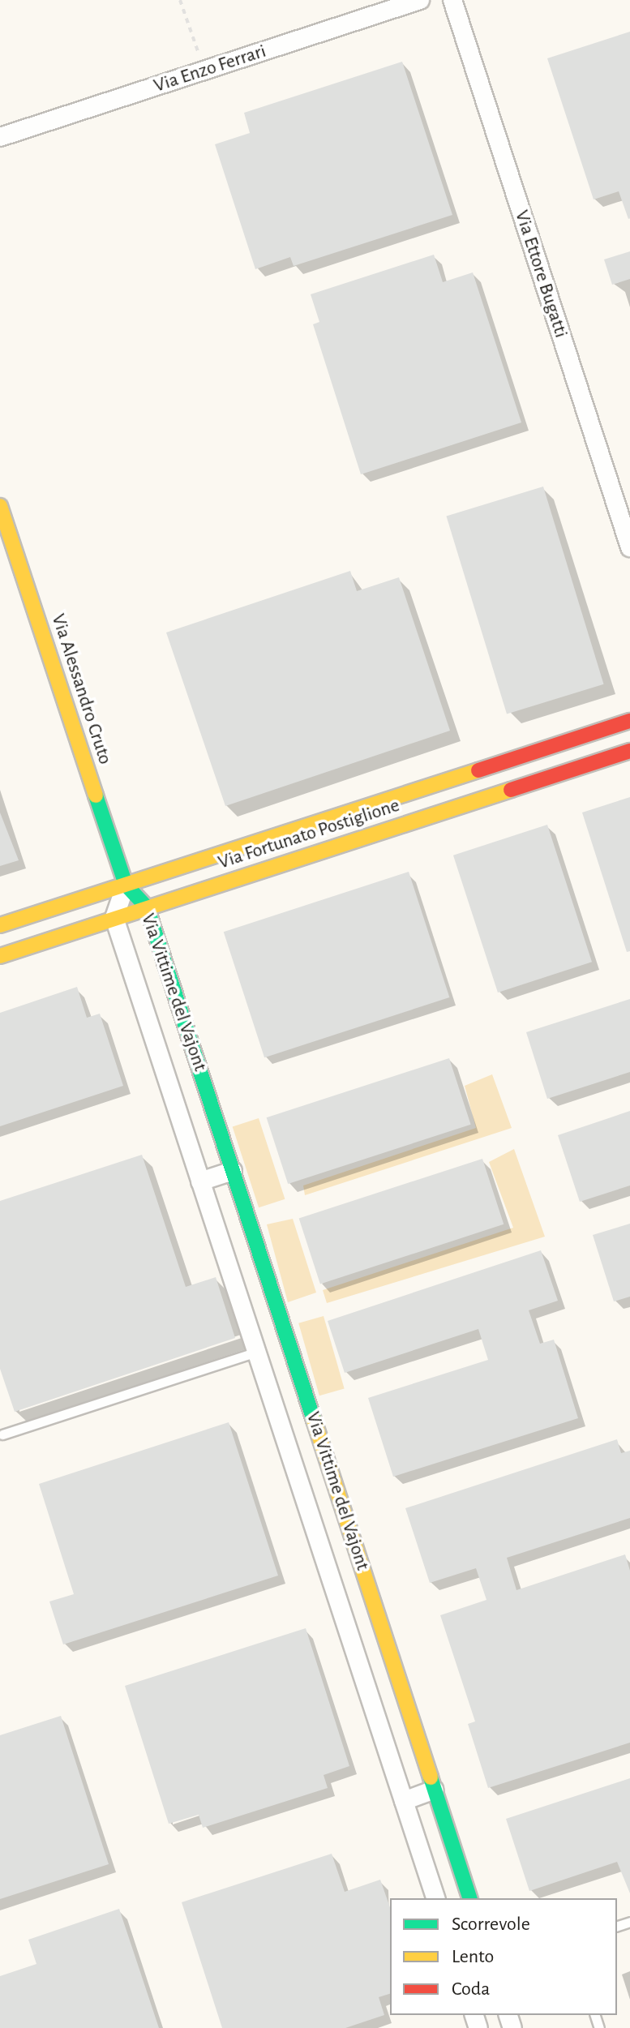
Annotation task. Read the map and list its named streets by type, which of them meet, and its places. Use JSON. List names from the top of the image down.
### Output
{
  "streets": {
    "street": [
      "Via Enzo Ferrari",
      "Via Ettore Bugatti",
      "Via Alessandro Cruto",
      "Via Fortunato Postiglione",
      "Via Vittime del Vajont"
    ]
  },
  "crossings": [
    ["Via Alessandro Cruto", "Via Fortunato Postiglione"],
    ["Via Alessandro Cruto", "Via Vittime del Vajont"],
    ["Via Fortunato Postiglione", "Via Vittime del Vajont"]
  ],
  "legend": ["Scorrevole", "Lento", "Coda"]
}
